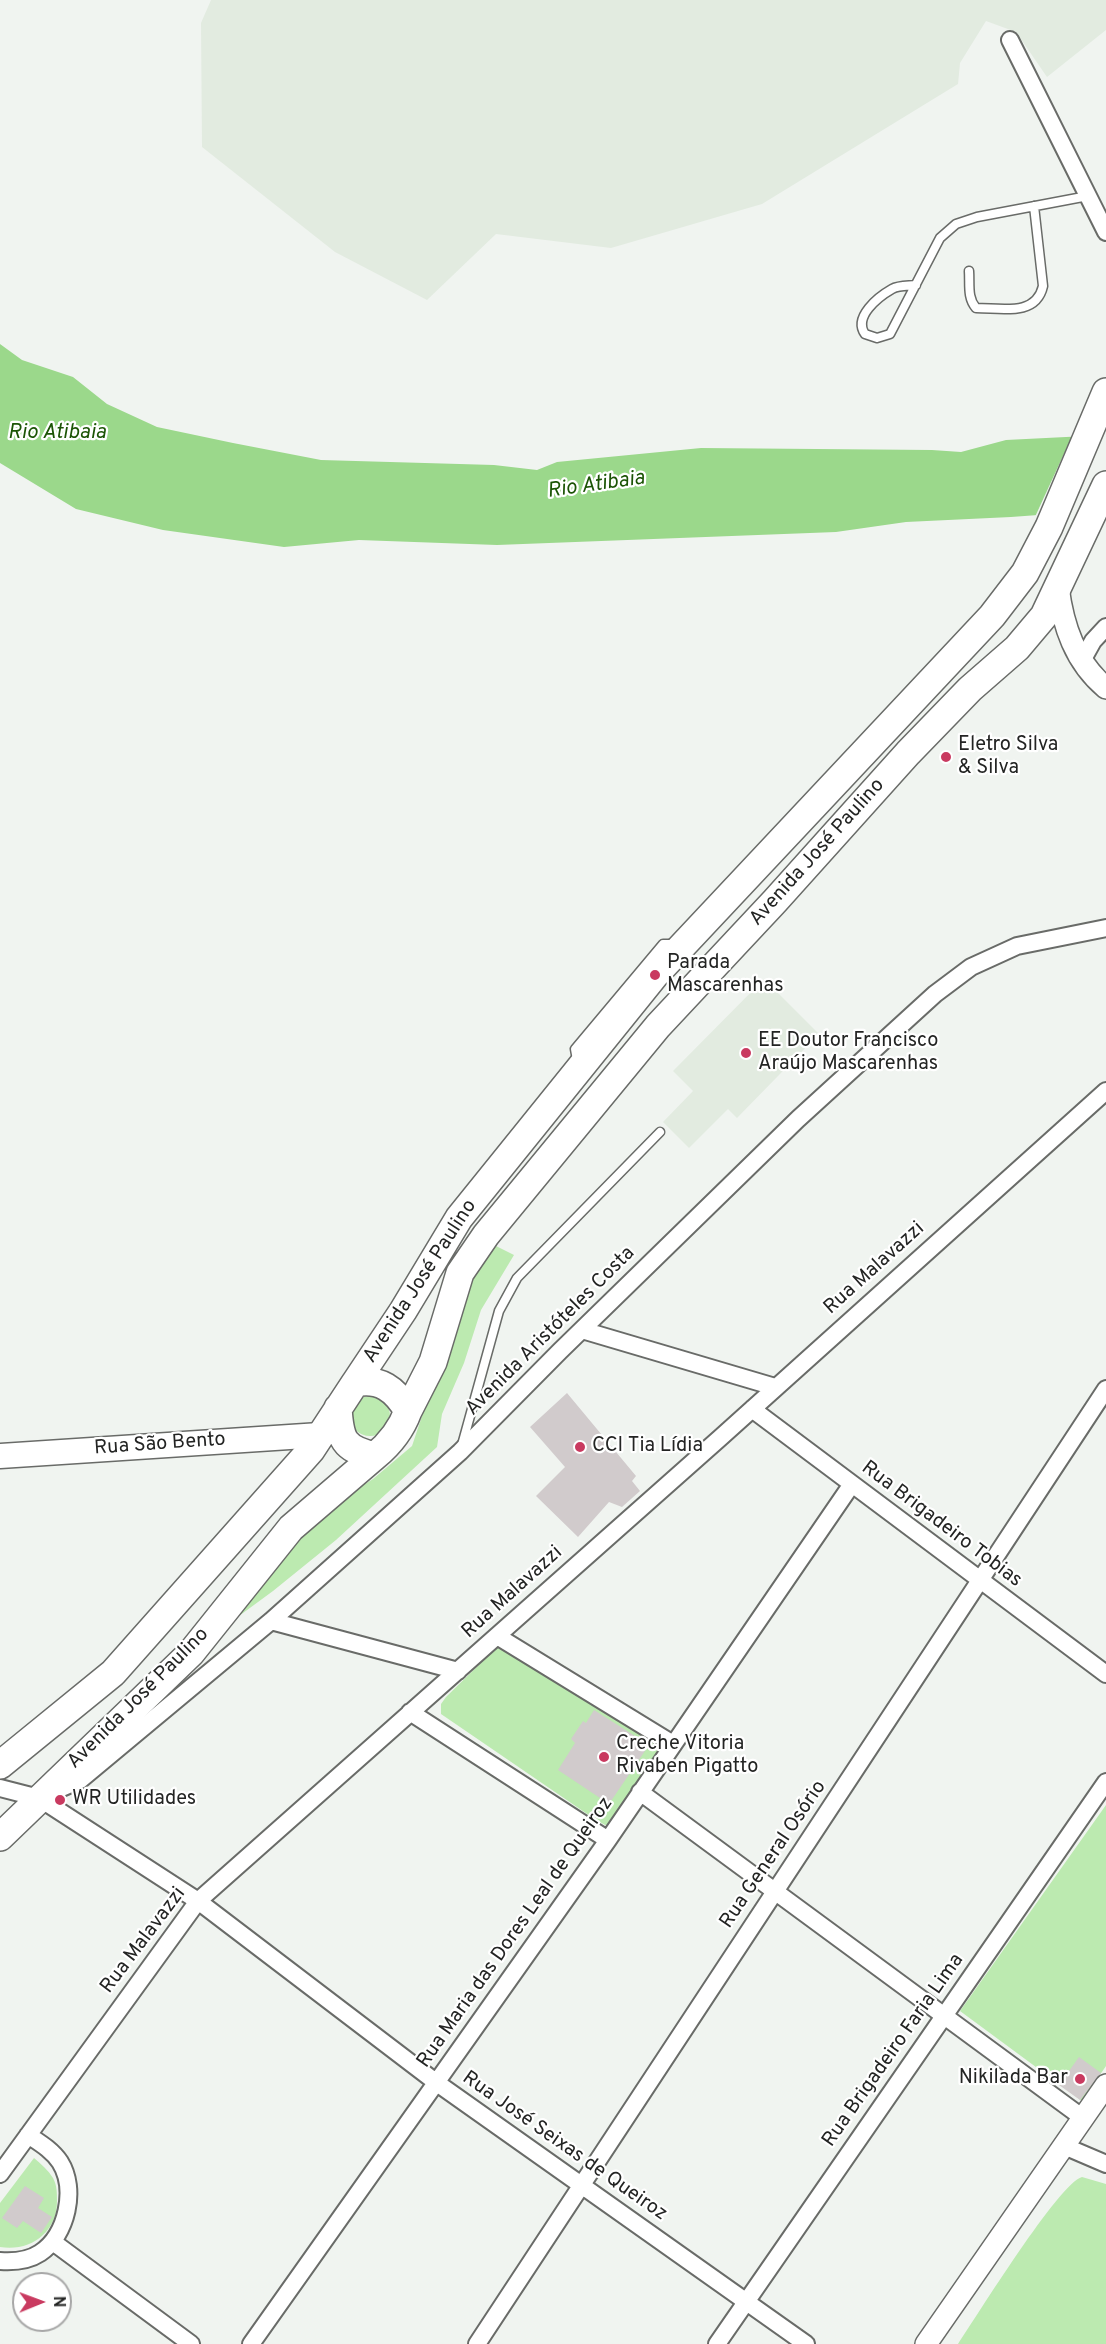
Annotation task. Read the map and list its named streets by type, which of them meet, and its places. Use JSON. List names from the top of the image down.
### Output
{
  "streets": {
    "main road": ["Avenida José Paulino", "Rua São Bento"],
    "street": [
      "Rua Malavazzi",
      "Avenida Aristóteles Costa",
      "Rua Brigadeiro Tobias",
      "Rua General Osório",
      "Rua Maria das Dores Leal de Queiroz",
      "Rua Brigadeiro Faria Lima",
      "Rua José Seixas de Queiroz"
    ]
  },
  "crossings": [
    ["Avenida José Paulino", "Avenida Aristóteles Costa"],
    ["Avenida José Paulino", "Rua São Bento"],
    ["Avenida José Paulino", "Rua José Seixas de Queiroz"],
    ["Rua Malavazzi", "Rua Brigadeiro Tobias"],
    ["Rua Malavazzi", "Rua José Seixas de Queiroz"],
    ["Avenida Aristóteles Costa", "Rua José Seixas de Queiroz"],
    ["Rua Brigadeiro Tobias", "Rua General Osório"],
    ["Rua Brigadeiro Tobias", "Rua Maria das Dores Leal de Queiroz"],
    ["Rua General Osório", "Rua José Seixas de Queiroz"],
    ["Rua Maria das Dores Leal de Queiroz", "Rua José Seixas de Queiroz"],
    ["Rua Brigadeiro Faria Lima", "Rua José Seixas de Queiroz"]
  ],
  "water": ["Rio Atibaia"],
  "places": [
    "Eletro Silva & Silva",
    "Parada Mascarenhas",
    "EE Doutor Francisco Araújo Mascarenhas",
    "CCI Tia Lídia",
    "Creche Vitoria Rivaben Pigatto",
    "WR Utilidades",
    "Nikilada Bar"
  ],
  "north": "right"
}
